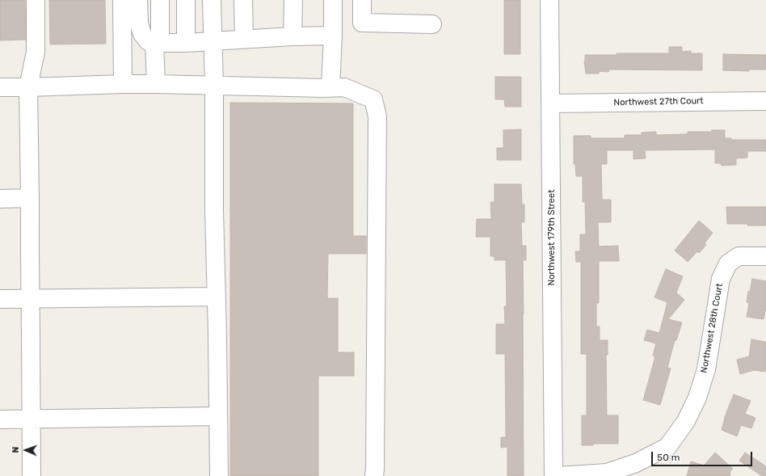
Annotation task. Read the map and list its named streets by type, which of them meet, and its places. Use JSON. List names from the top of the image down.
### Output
{
  "streets": {
    "street": ["Northwest 27th Court", "Northwest 179th Street", "Northwest 28th Court"]
  },
  "crossings": [
    ["Northwest 27th Court", "Northwest 179th Street"]
  ],
  "scale_bar": "50 m",
  "north": "left"
}
